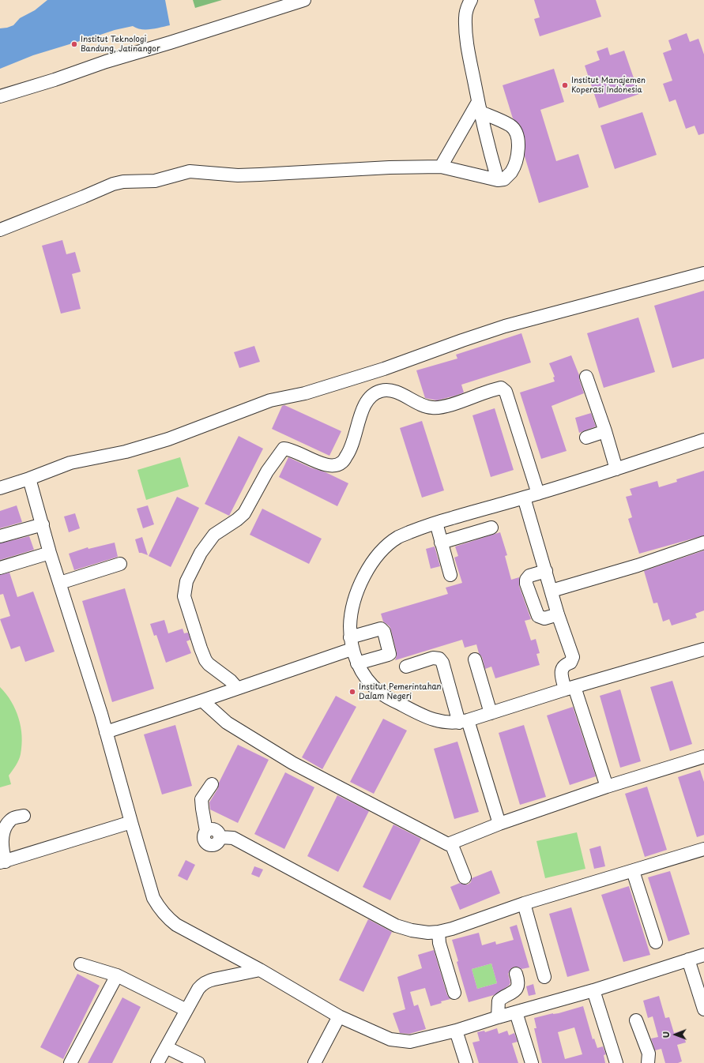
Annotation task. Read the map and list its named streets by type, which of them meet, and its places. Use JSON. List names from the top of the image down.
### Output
{
  "places": ["Institut Teknologi Bandung, Jatinangor", "Institut Manajemen Koperasi Indonesia", "Institut Pemerintahan Dalam Negeri"],
  "north": "left"
}
